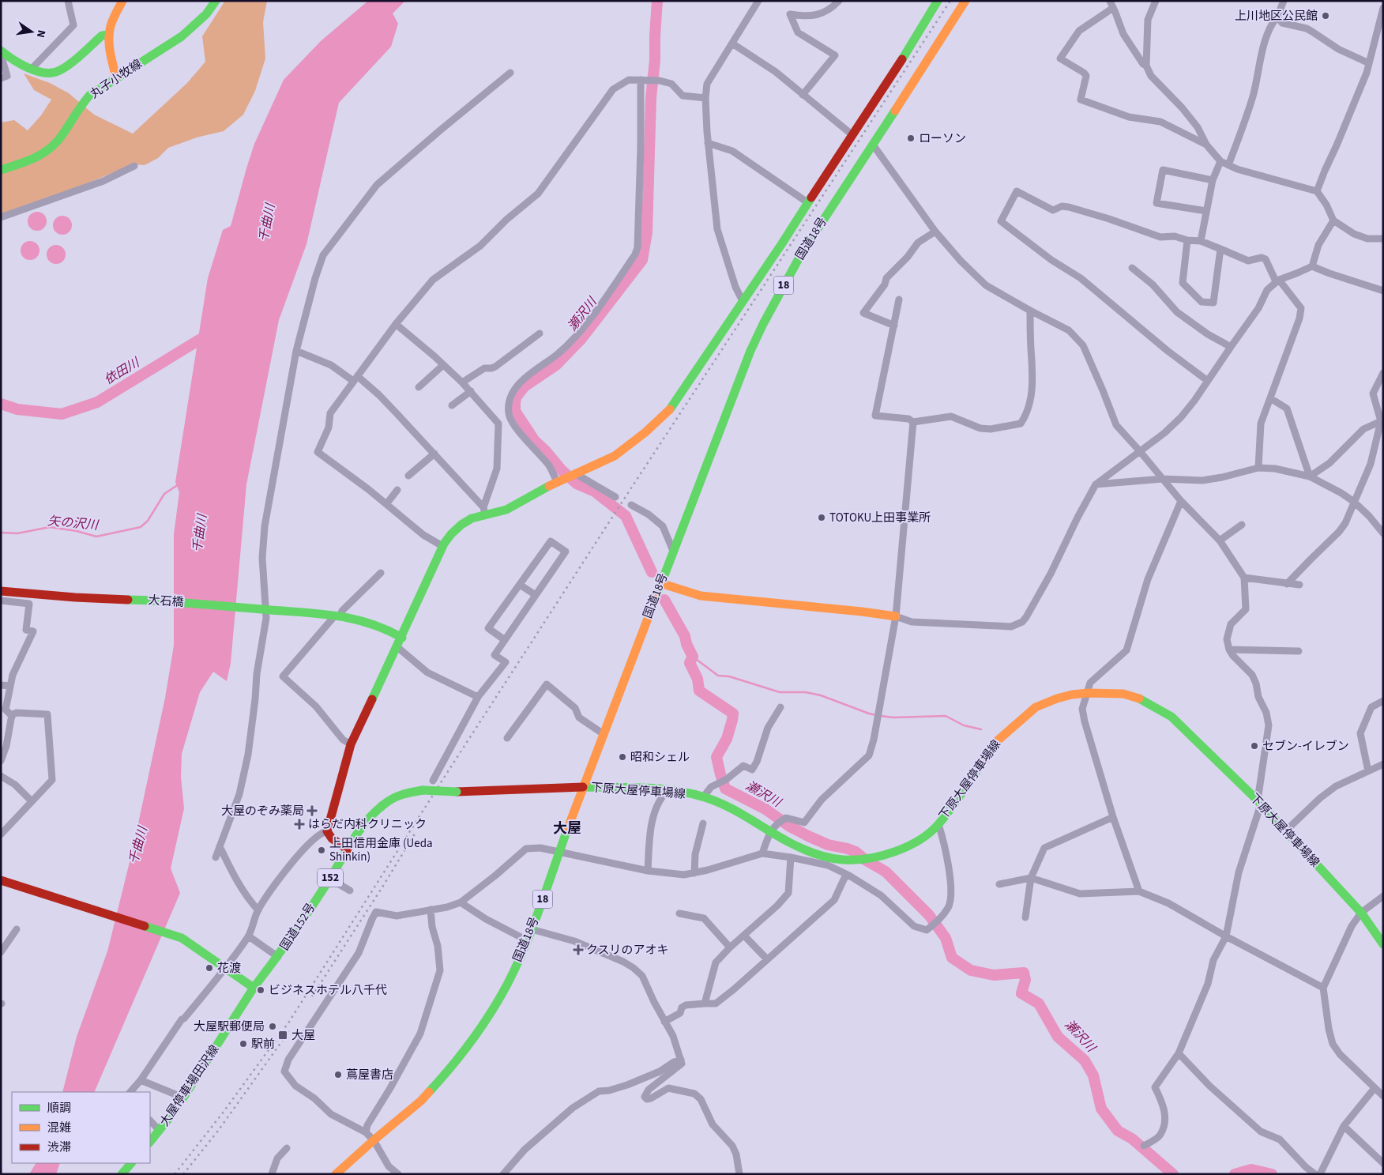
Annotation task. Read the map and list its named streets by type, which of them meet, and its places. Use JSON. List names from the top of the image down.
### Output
{
  "streets": {
    "main road": [
      "丸子小牧線",
      "国道18号",
      "18",
      "大石橋",
      "下原大屋停車場線",
      "152",
      "国道152号",
      "大屋停車場田沢線"
    ]
  },
  "crossings": [
    ["国道18号", "下原大屋停車場線"],
    ["国道18号", "国道152号"],
    ["下原大屋停車場線", "国道152号"],
    ["国道152号", "大屋停車場田沢線"]
  ],
  "districts": ["大屋"],
  "water": [
    "千曲川",
    "瀬沢川",
    "依田川",
    "矢の沢川"
  ],
  "places": {
    "other": [
      "上川地区公民館",
      "ローソン",
      "TOTOKU上田事業所",
      "セブン-イレブン",
      "昭和シェル",
      "上田信用金庫 (Ueda Shinkin)",
      "花渡",
      "ビジネスホテル八千代",
      "大屋駅郵便局",
      "駅前",
      "蔦屋書店"
    ],
    "health": ["大屋のぞみ薬局", "はらだ内科クリニック", "クスリのアオキ"],
    "transit": ["大屋"]
  },
  "legend": ["順調", "混雑", "渋滞"],
  "north": "right"
}
